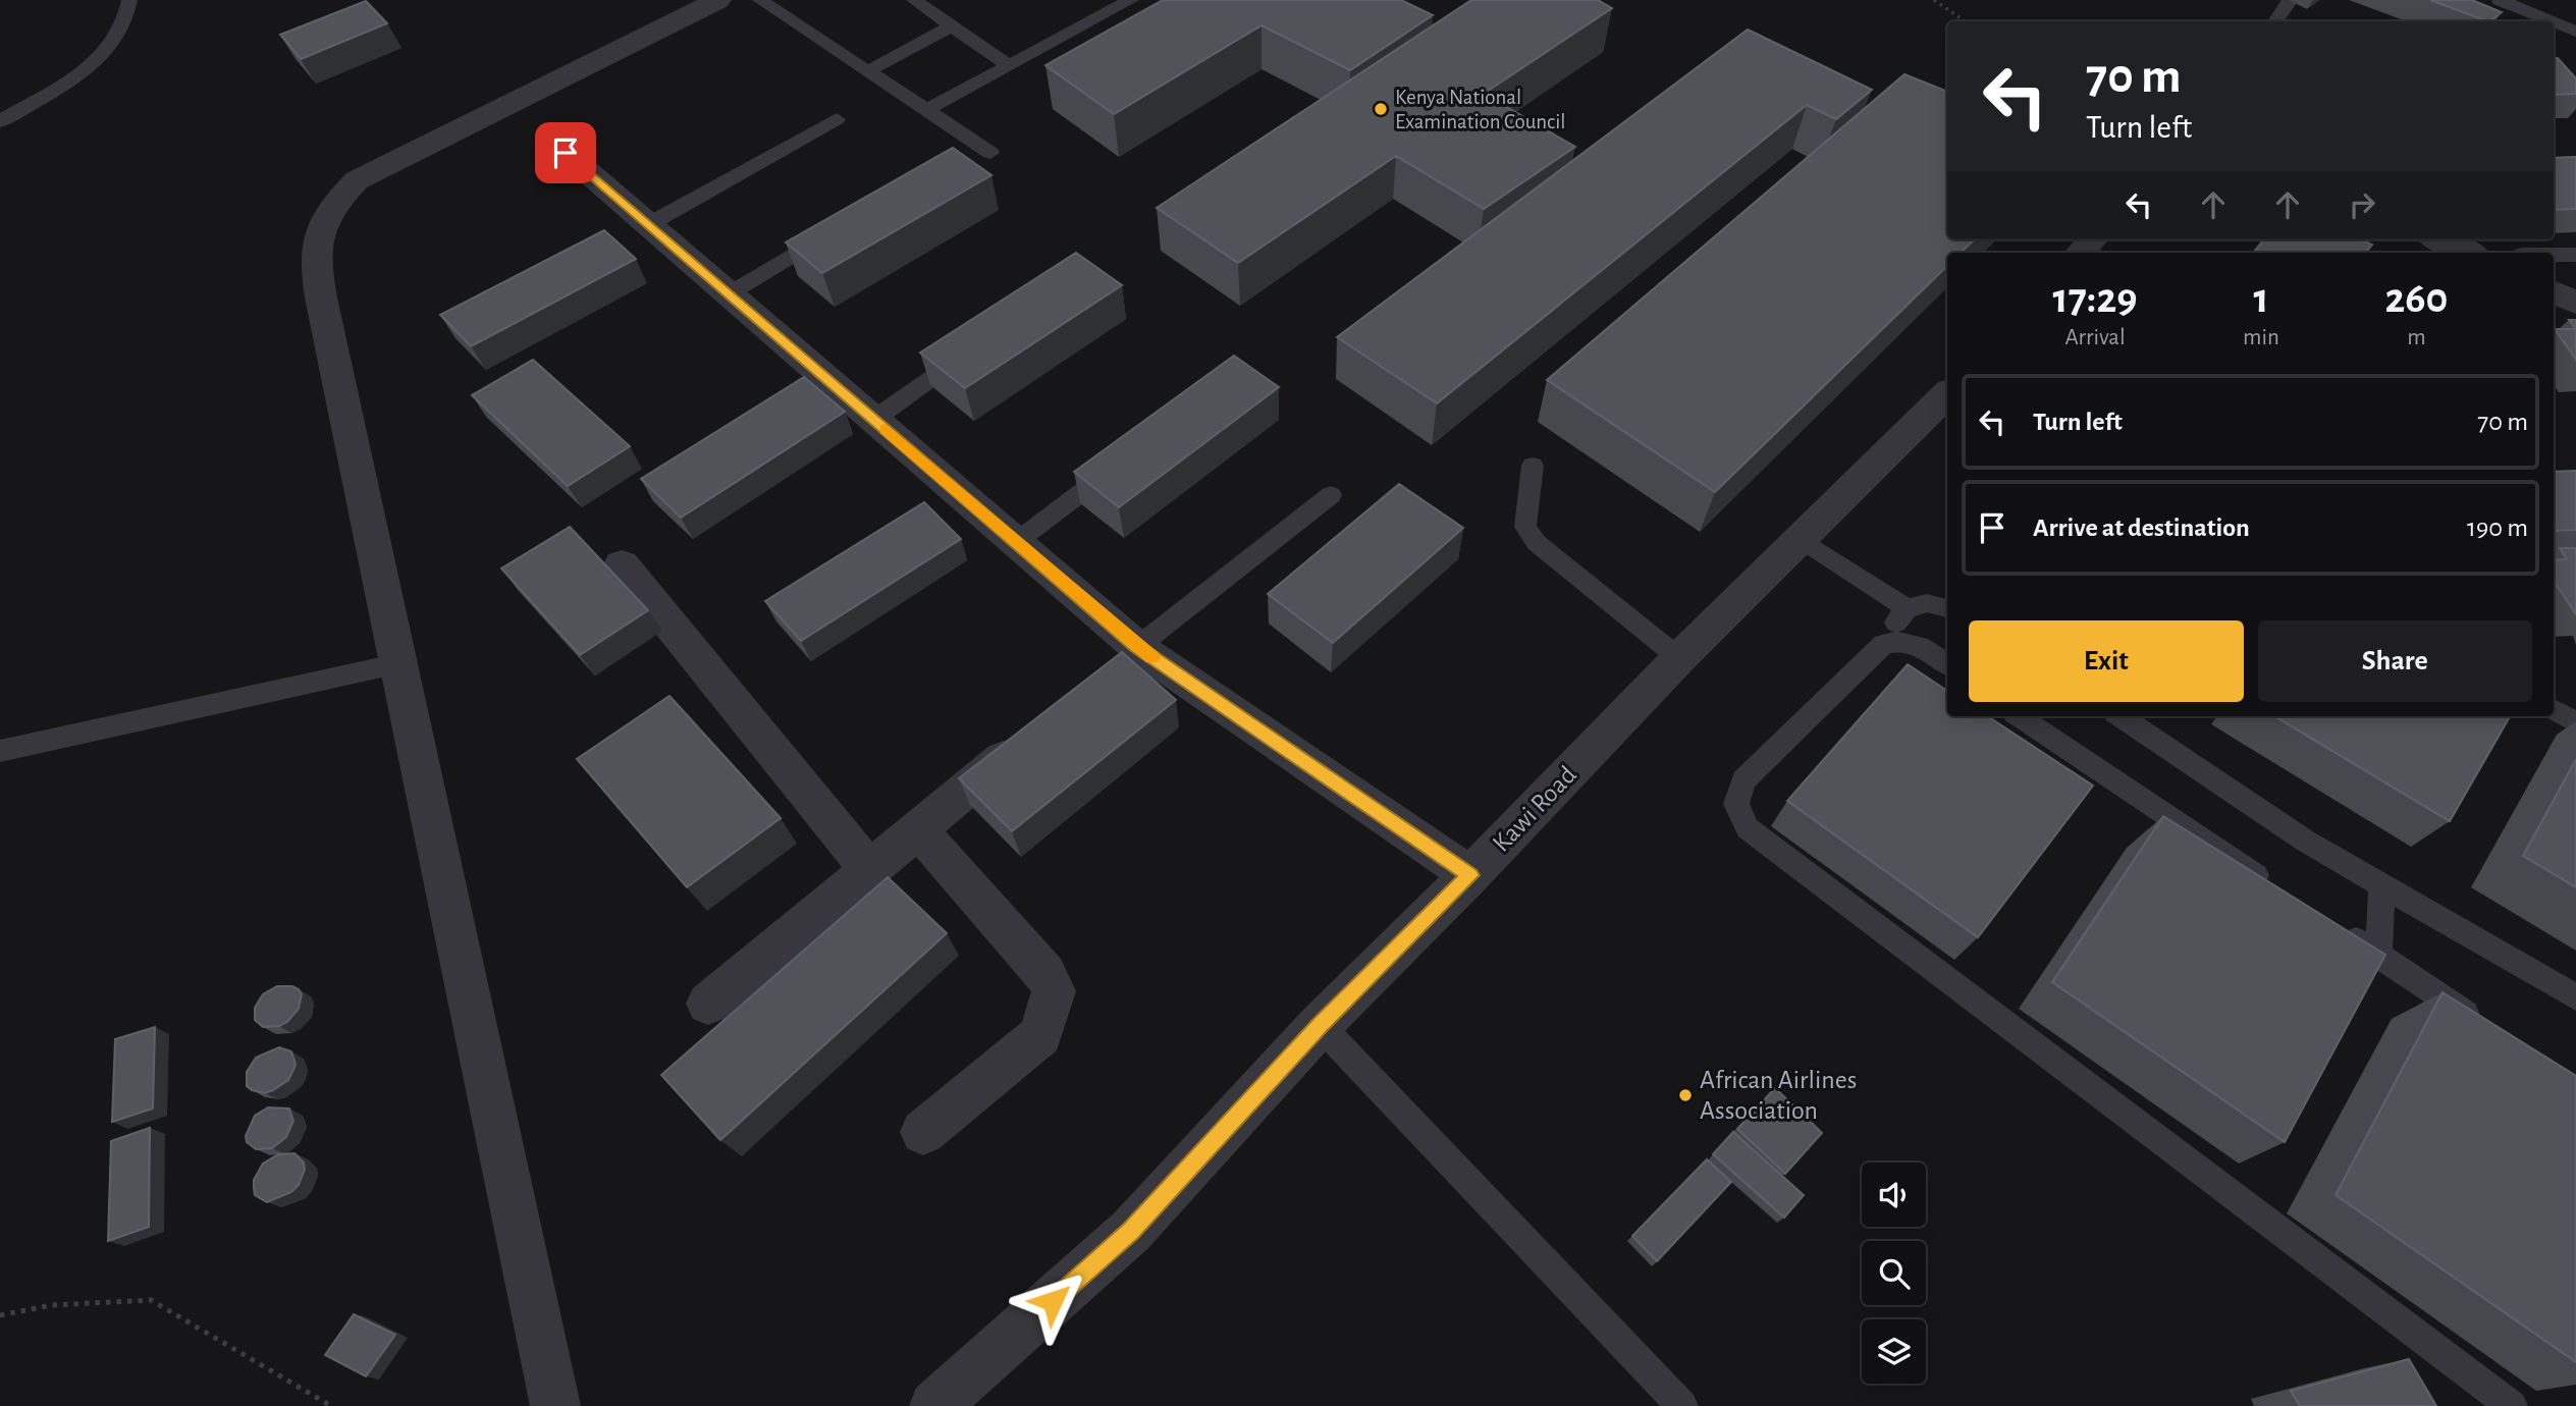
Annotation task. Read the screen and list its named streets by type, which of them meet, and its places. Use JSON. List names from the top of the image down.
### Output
{
  "streets": {
    "street": ["Kawi Road"]
  },
  "places": ["Kenya National Examination Council", "African Airlines Association"],
  "page": {
    "turn": ["70 m", "Turn left"],
    "eta": [
      "17:29",
      "Arrival",
      "1",
      "min",
      "260",
      "m"
    ],
    "list": [
      {
        "name": "Turn left",
        "value": "70 m"
      },
      {
        "name": "Arrive at destination",
        "value": "190 m"
      }
    ],
    "buttons": ["Exit", "Share"]
  }
}
